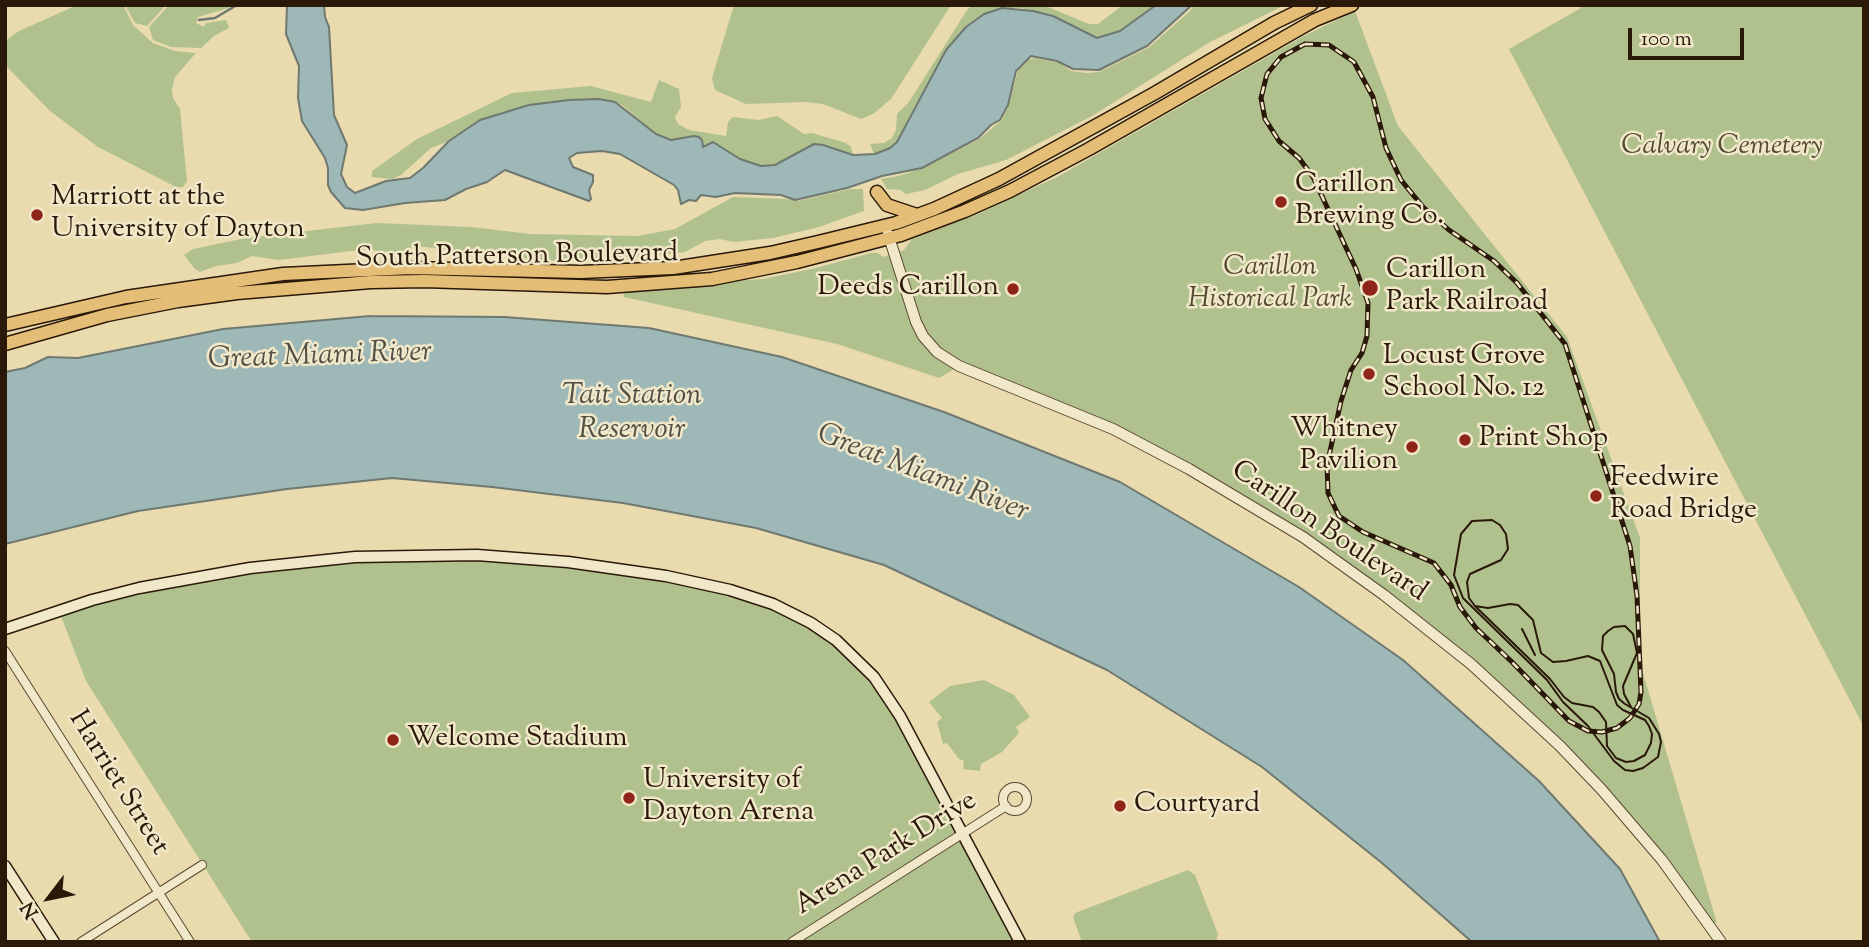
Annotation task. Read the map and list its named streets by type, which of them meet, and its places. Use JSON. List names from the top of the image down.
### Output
{
  "streets": {
    "main road": ["South Patterson Boulevard"],
    "street": ["Carillon Boulevard", "Harriet Street", "Arena Park Drive"]
  },
  "crossings": [
    ["South Patterson Boulevard", "Carillon Boulevard"]
  ],
  "water": ["Great Miami River", "Tait Station Reservoir"],
  "parks": ["Calvary Cemetery", "Carillon Historical Park"],
  "places": [
    "Carillon Brewing Co.",
    "Marriott at the University of Dayton",
    "Carillon Park Railroad",
    "Deeds Carillon",
    "Locust Grove School No. 12",
    "Print Shop",
    "Whitney Pavilion",
    "Feedwire Road Bridge",
    "Welcome Stadium",
    "University of Dayton Arena",
    "Courtyard"
  ],
  "scale_bar": "100 m",
  "north": "bottom left"
}
